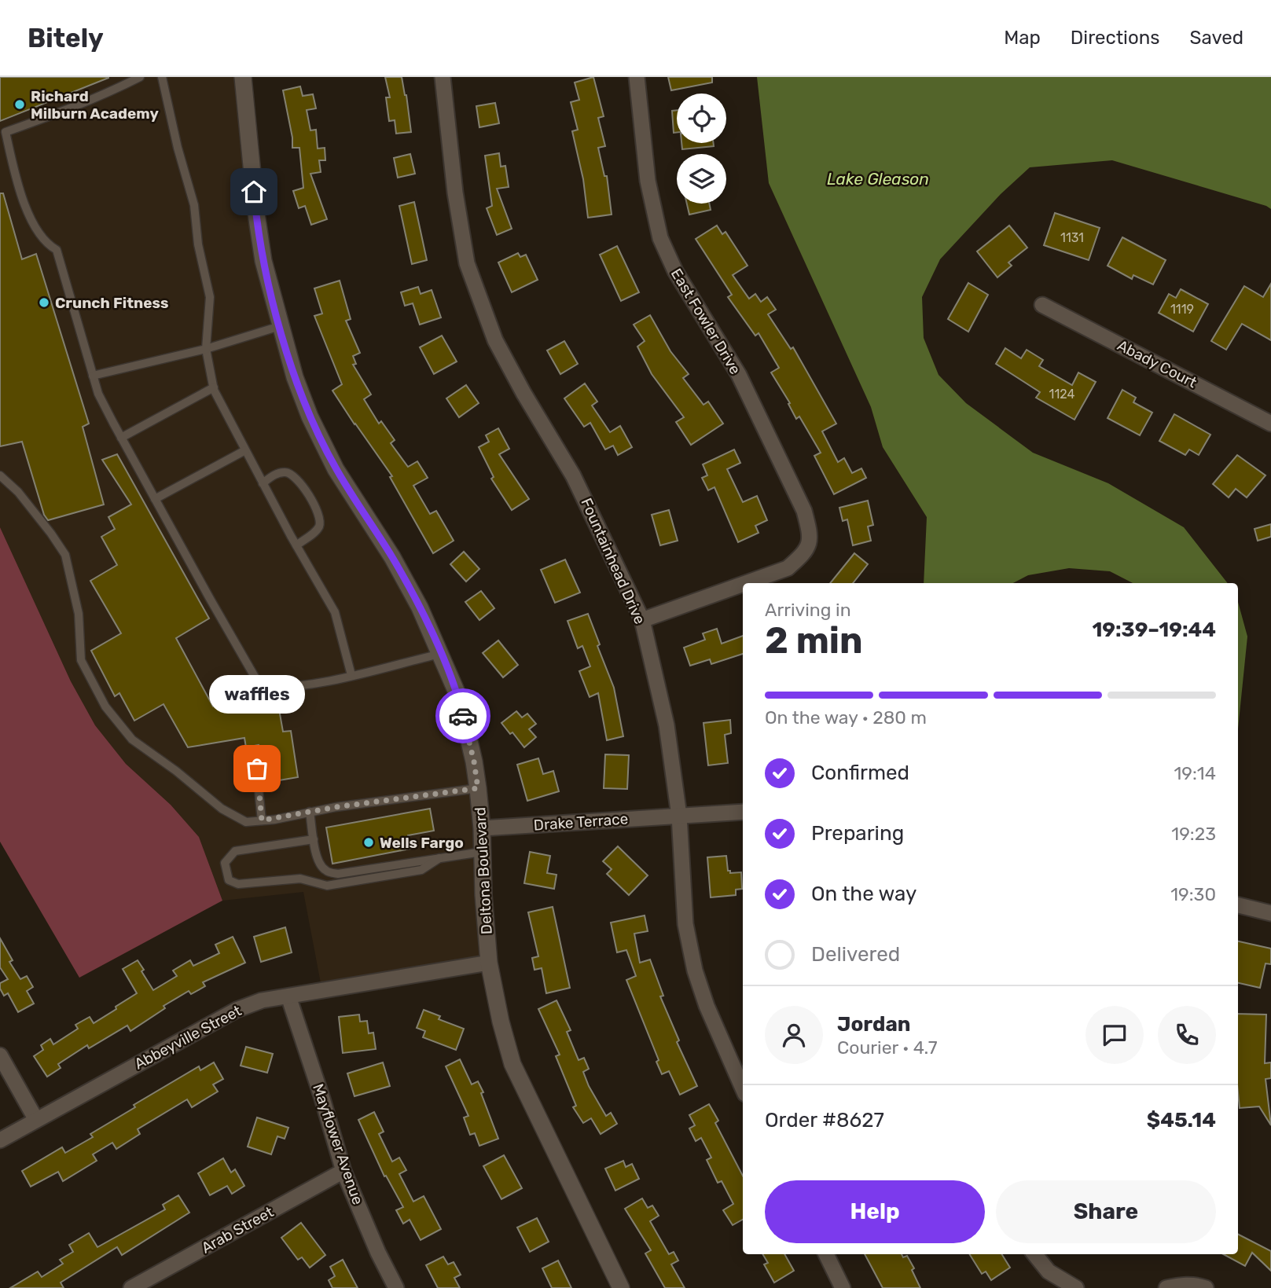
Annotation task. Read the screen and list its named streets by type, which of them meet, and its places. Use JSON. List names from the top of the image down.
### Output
{
  "streets": {
    "street": [
      "East Fowler Drive",
      "Abady Court",
      "Fountainhead Drive",
      "Drake Terrace",
      "Deltona Boulevard",
      "Abbeyville Street",
      "Mayflower Avenue",
      "Arab Street"
    ]
  },
  "crossings": [
    ["East Fowler Drive", "Fountainhead Drive"],
    ["Fountainhead Drive", "Drake Terrace"],
    ["Drake Terrace", "Deltona Boulevard"],
    ["Deltona Boulevard", "Abbeyville Street"],
    ["Abbeyville Street", "Mayflower Avenue"],
    ["Mayflower Avenue", "Arab Street"]
  ],
  "water": ["Lake Gleason"],
  "places": [
    "Richard Milburn Academy",
    "Crunch Fitness",
    "waffles",
    "Wells Fargo"
  ],
  "house_numbers": ["1131", "1119", "1124"],
  "page": {
    "header": "Bitely",
    "nav": ["Map", "Directions", "Saved"],
    "heading": ["2 min", "Arriving in", "19:39–19:44"],
    "panel": [
      "Jordan",
      "Courier · 4.7",
      "Order #8627",
      "$45.14"
    ],
    "bubble": "waffles",
    "bar": "On the way · 280 m",
    "list": [
      ["Confirmed", "19:14"],
      ["Preparing", "19:23"],
      ["On the way", "19:30"],
      "Delivered"
    ],
    "buttons": ["Help", "Share"]
  }
}
